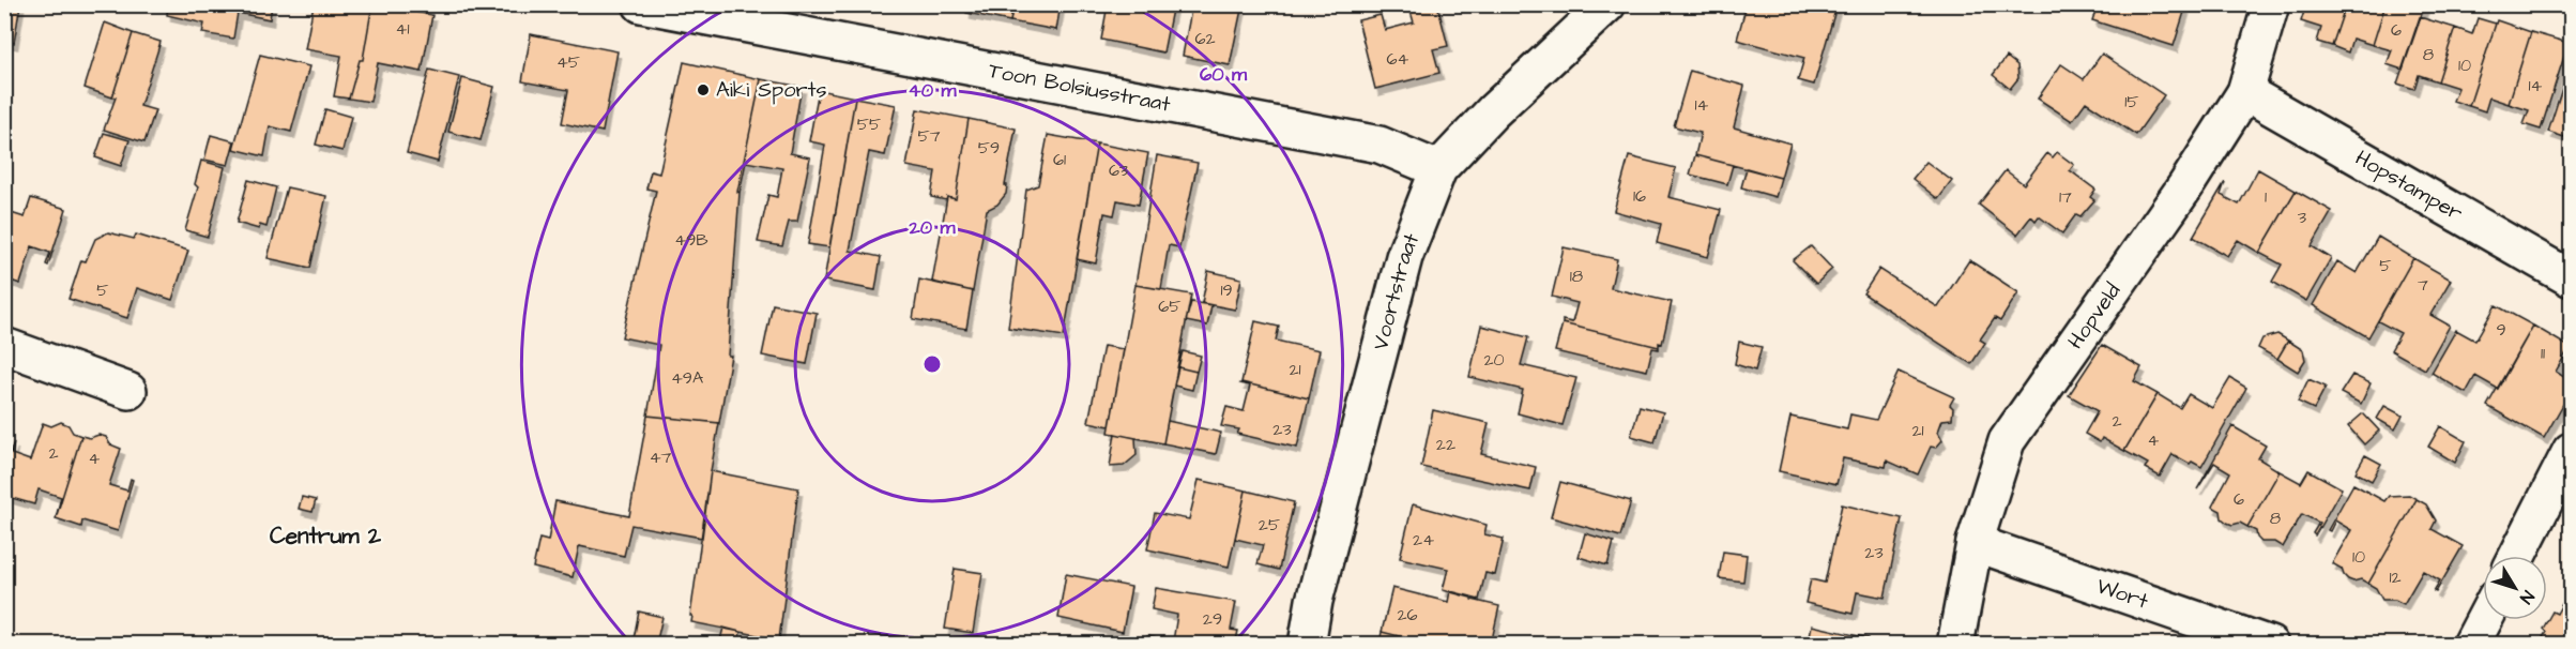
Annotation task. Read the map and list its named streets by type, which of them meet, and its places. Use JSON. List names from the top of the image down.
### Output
{
  "streets": {
    "street": [
      "Toon Bolsiusstraat",
      "Hopstamper",
      "Voortstraat",
      "Hopveld",
      "Wort"
    ]
  },
  "crossings": [
    ["Toon Bolsiusstraat", "Voortstraat"],
    ["Hopstamper", "Hopveld"],
    ["Hopveld", "Wort"]
  ],
  "districts": ["Centrum 2"],
  "places": ["Aiki Sports"],
  "house_numbers": [
    "41",
    "6",
    "62",
    "8",
    "64",
    "45",
    "10",
    "14",
    "15",
    "14",
    "55",
    "57",
    "59",
    "61",
    "63",
    "16",
    "17",
    "1",
    "3",
    "49B",
    "5",
    "18",
    "7",
    "5",
    "19",
    "65",
    "9",
    "11",
    "20",
    "21",
    "49A",
    "2",
    "23",
    "21",
    "4",
    "22",
    "2",
    "47",
    "4",
    "6",
    "8",
    "25",
    "24",
    "23",
    "10",
    "12",
    "26",
    "29"
  ],
  "north": "bottom right",
  "rings": ["60 m", "40 m", "20 m"]
}
